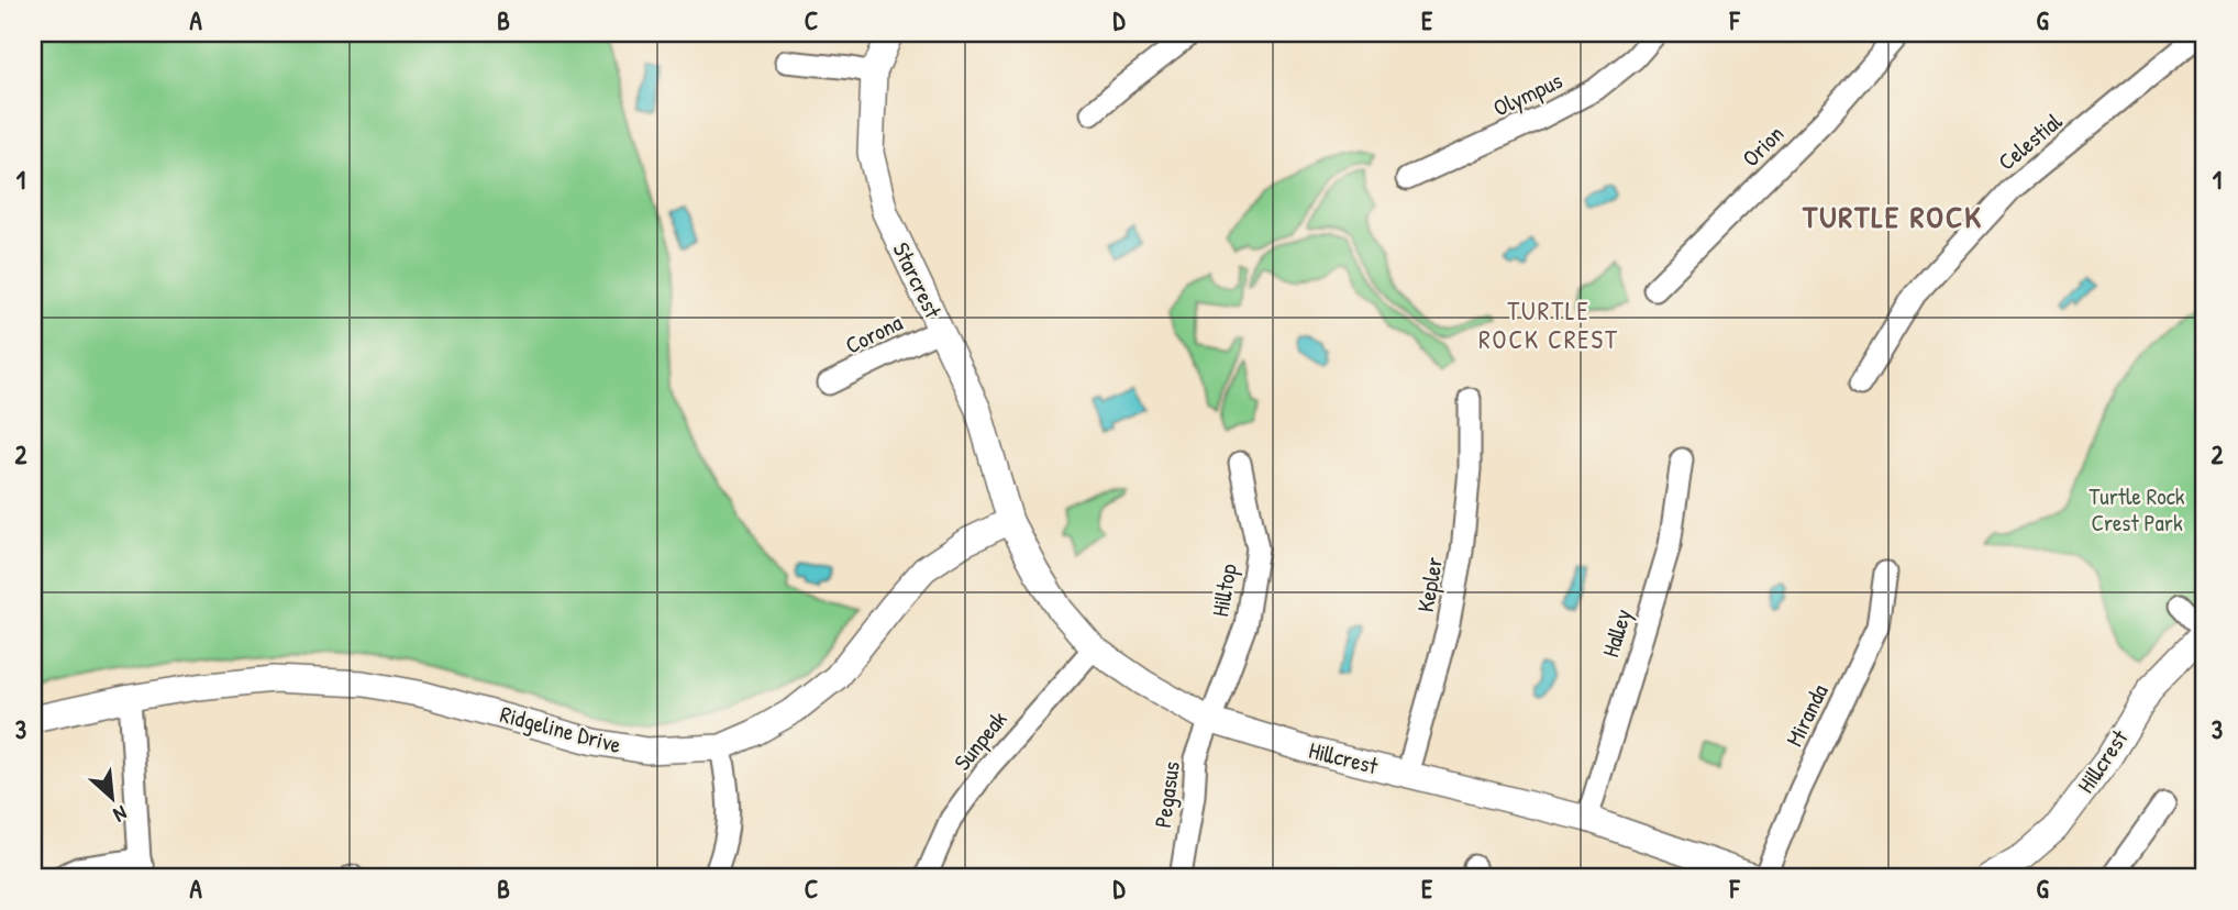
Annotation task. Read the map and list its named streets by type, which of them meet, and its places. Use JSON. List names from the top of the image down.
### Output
{
  "streets": {
    "street": [
      "Olympus",
      "Celestial",
      "Orion",
      "Starcrest",
      "Corona",
      "Kepler",
      "Hilltop",
      "Halley",
      "Miranda",
      "Ridgeline Drive",
      "Sunpeak",
      "Hillcrest",
      "Pegasus"
    ]
  },
  "crossings": [
    ["Starcrest", "Corona"],
    ["Starcrest", "Ridgeline Drive"],
    ["Starcrest", "Hillcrest"],
    ["Kepler", "Hillcrest"],
    ["Hilltop", "Hillcrest"],
    ["Hilltop", "Pegasus"],
    ["Halley", "Hillcrest"],
    ["Ridgeline Drive", "Hillcrest"],
    ["Sunpeak", "Hillcrest"],
    ["Hillcrest", "Pegasus"]
  ],
  "districts": ["TURTLE ROCK", "TURTLE ROCK CREST"],
  "parks": ["Turtle Rock Crest Park"],
  "north": "bottom right",
  "grid": {
    "columns": [
      "A",
      "B",
      "C",
      "D",
      "E",
      "F",
      "G"
    ],
    "rows": ["1", "2", "3"]
  }
}
